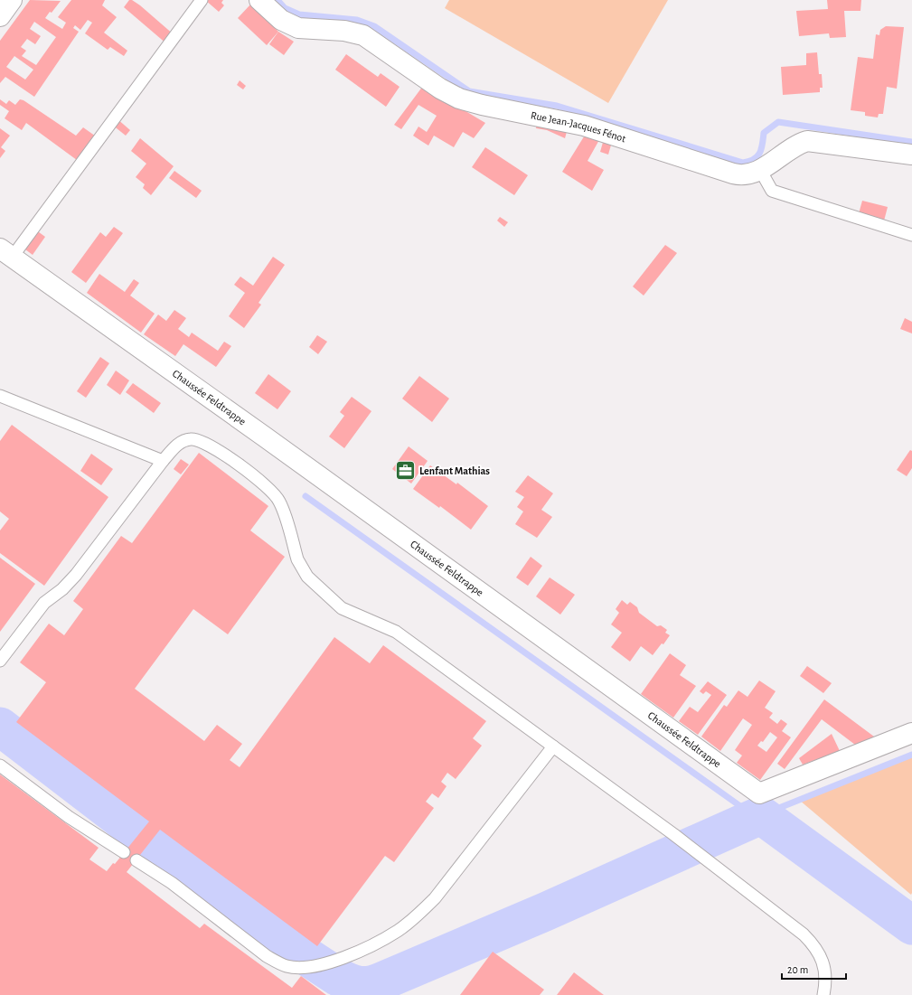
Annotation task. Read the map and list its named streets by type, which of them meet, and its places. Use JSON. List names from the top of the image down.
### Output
{
  "streets": {
    "street": ["Rue Jean-Jacques Fénot", "Chaussée Feldtrappe"]
  },
  "places": {
    "office": ["Lenfant Mathias"]
  },
  "scale_bar": "20 m"
}
